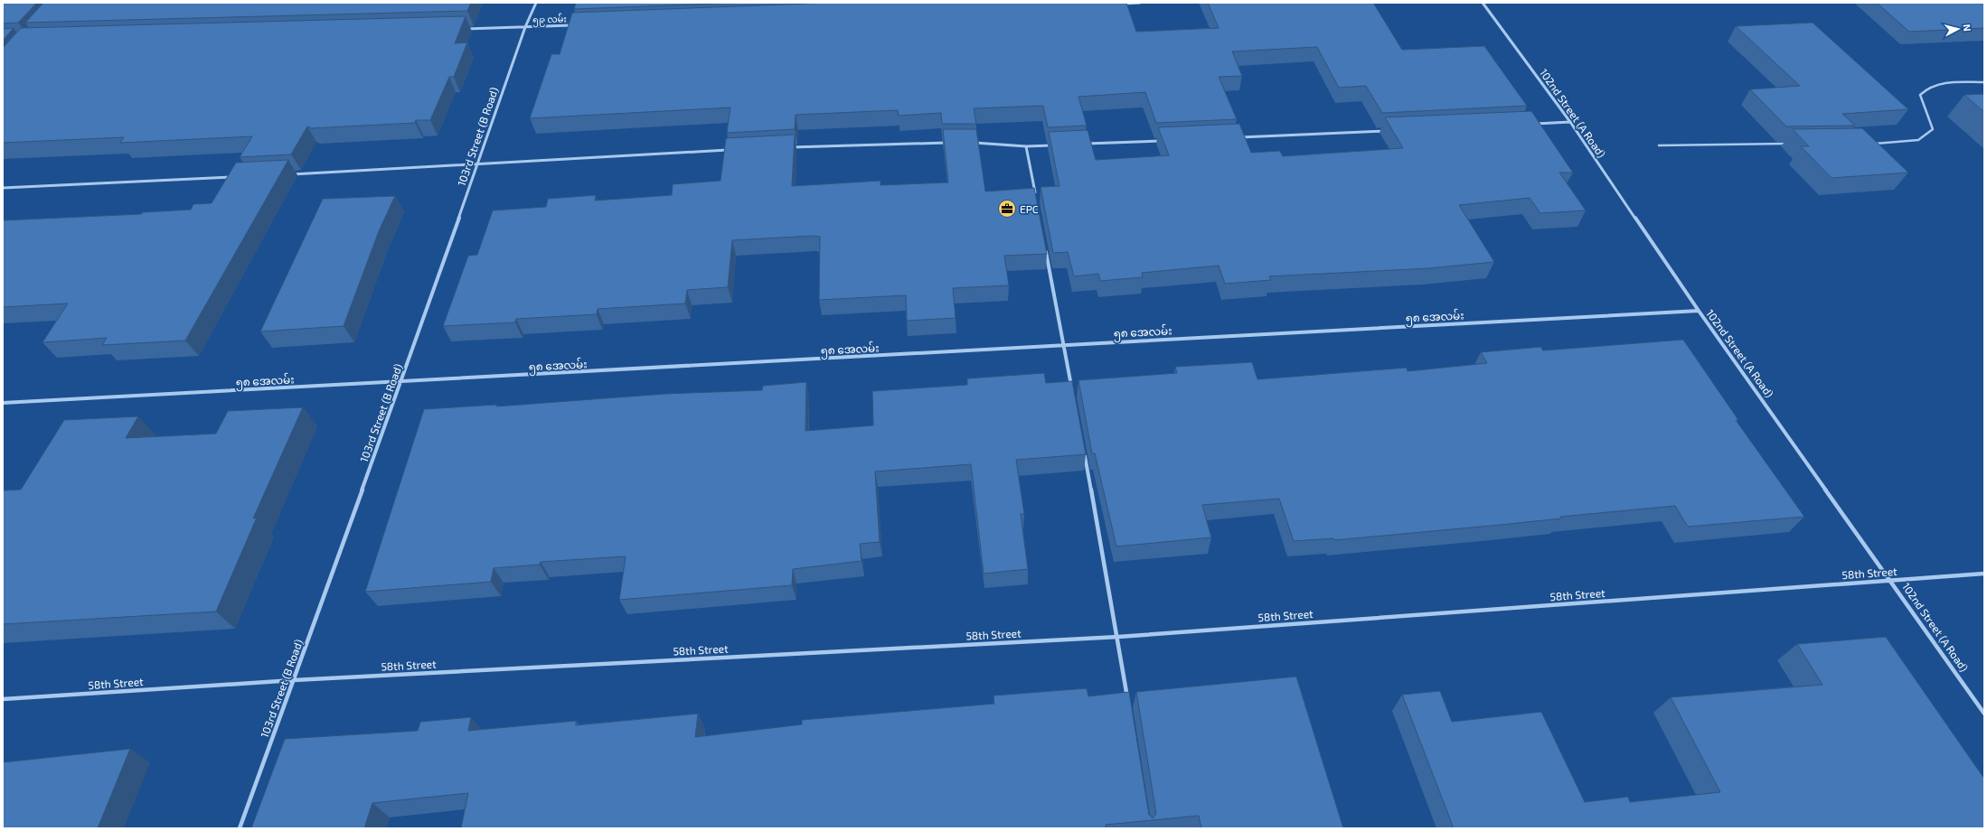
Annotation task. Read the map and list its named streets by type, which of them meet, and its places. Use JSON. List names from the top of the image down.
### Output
{
  "streets": {
    "street": [
      "၅၉ လမ်း",
      "102nd Street (A Road)",
      "103rd Street (B Road)",
      "၅၈ အေလမ်း",
      "58th Street"
    ]
  },
  "crossings": [
    ["၅၉ လမ်း", "103rd Street (B Road)"],
    ["102nd Street (A Road)", "၅၈ အေလမ်း"],
    ["102nd Street (A Road)", "58th Street"],
    ["103rd Street (B Road)", "၅၈ အေလမ်း"],
    ["103rd Street (B Road)", "58th Street"]
  ],
  "places": {
    "office": ["EPC"]
  },
  "north": "right"
}
